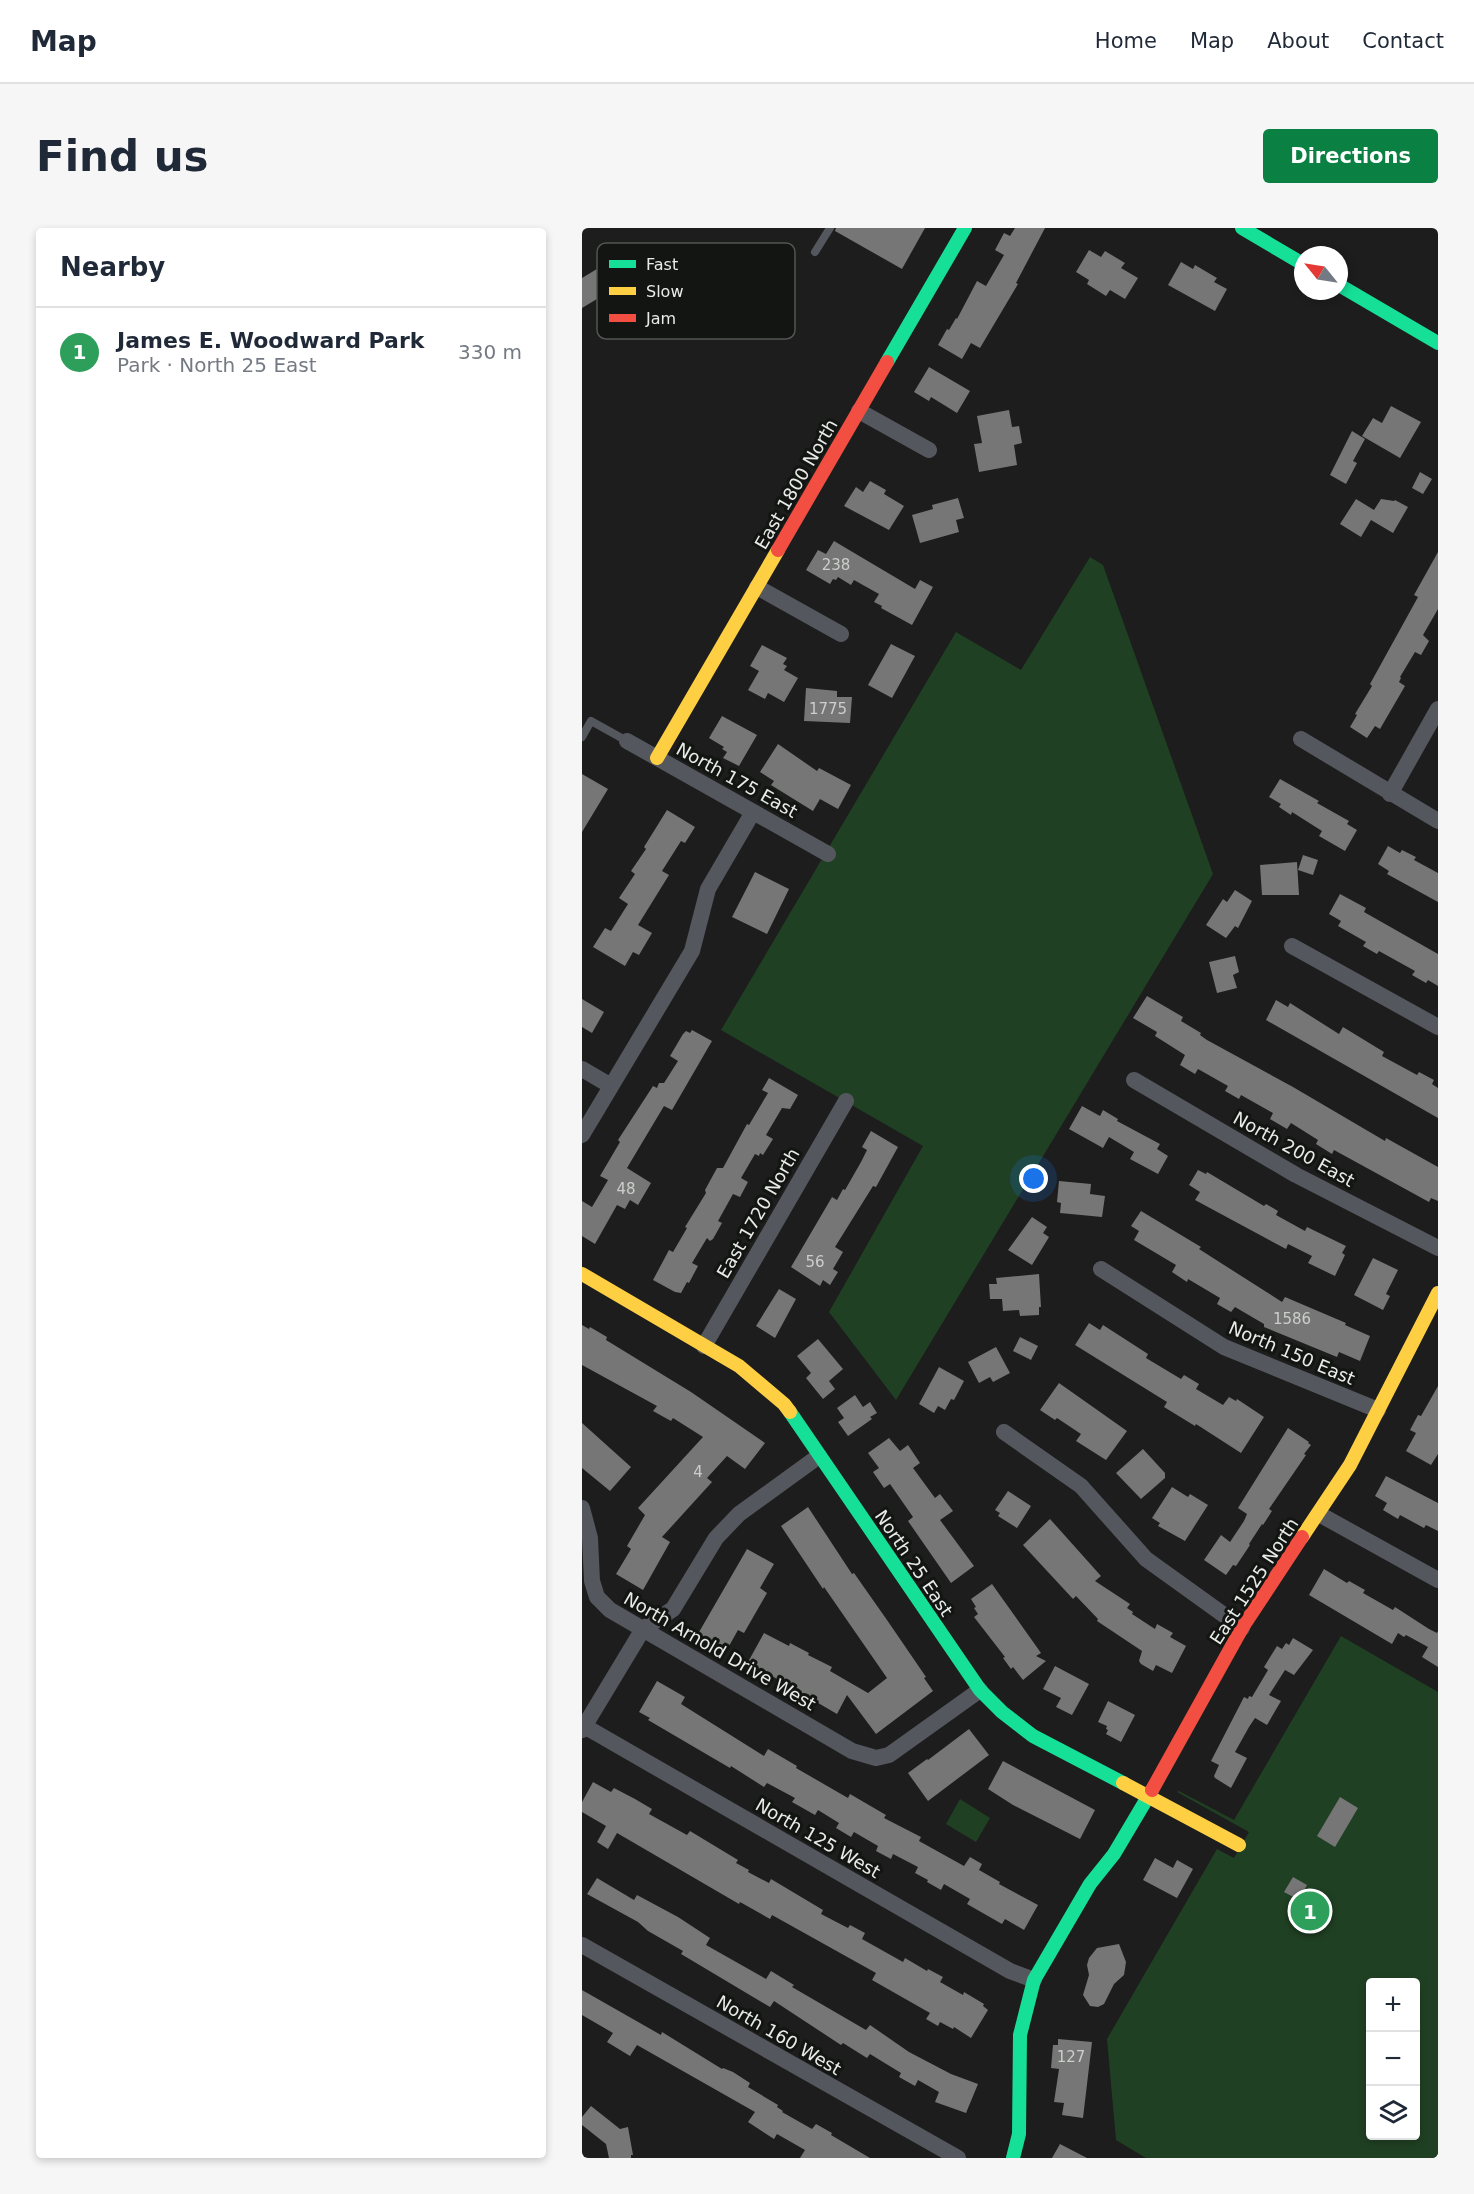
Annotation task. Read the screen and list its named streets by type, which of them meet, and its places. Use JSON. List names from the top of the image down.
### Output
{
  "streets": {
    "street": [
      "East 1800 North",
      "North 175 East",
      "North 200 East",
      "East 1720 North",
      "North 150 East",
      "North 25 East",
      "East 1525 North",
      "North Arnold Drive West",
      "North 125 West",
      "North 160 West"
    ]
  },
  "crossings": [
    ["East 1800 North", "North 175 East"],
    ["East 1720 North", "North 25 East"],
    ["North 150 East", "East 1525 North"],
    ["North 25 East", "East 1525 North"],
    ["North 25 East", "North Arnold Drive West"],
    ["East 1525 North", "North 125 West"]
  ],
  "house_numbers": [
    "238",
    "1775",
    "48",
    "56",
    "1586",
    "4",
    "127"
  ],
  "legend": ["Fast", "Slow", "Jam"],
  "north": "top left",
  "page": {
    "header": "Map",
    "nav": [
      "Home",
      "Map",
      "About",
      "Contact"
    ],
    "buttons": "Directions",
    "title": "Find us",
    "heading": "Nearby",
    "list": [
      {
        "mark": "1",
        "name": "James E. Woodward Park",
        "note": "Park · North 25 East",
        "value": "330 m"
      }
    ],
    "pins": "1",
    "map_buttons": ["+", "−"]
  }
}
